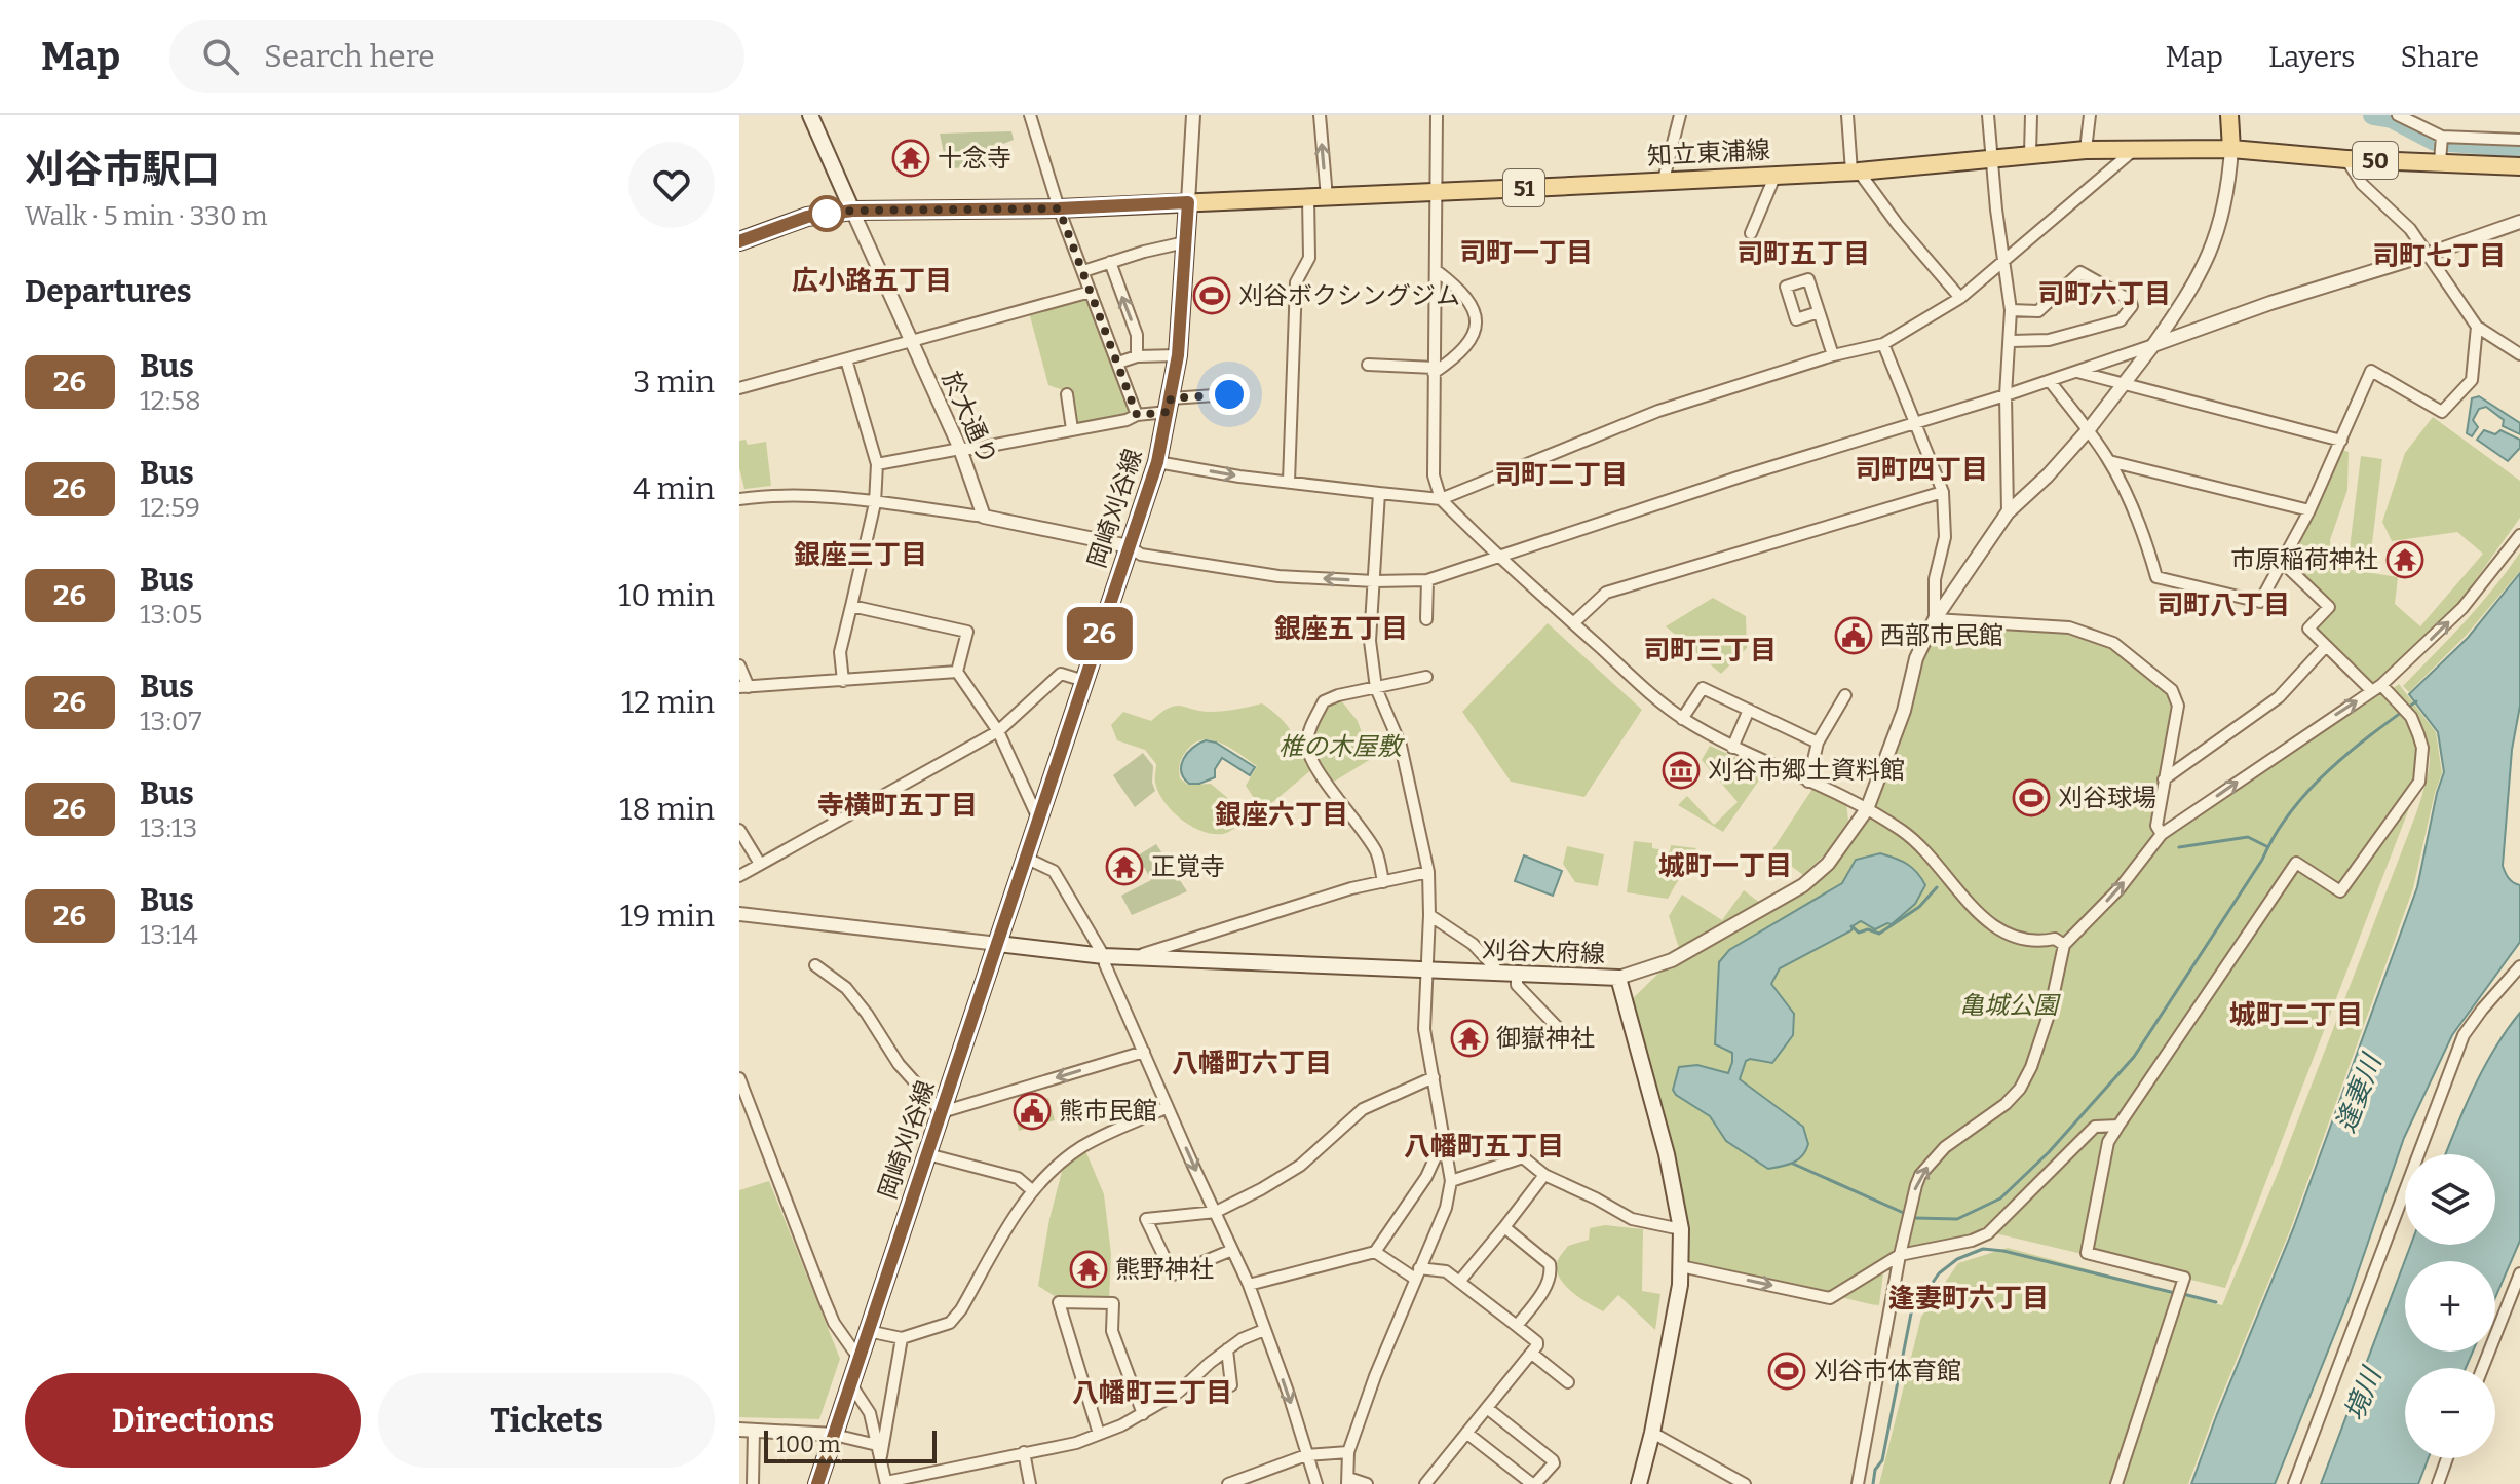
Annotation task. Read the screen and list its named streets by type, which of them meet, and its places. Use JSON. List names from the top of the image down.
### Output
{
  "streets": {
    "main road": [
      "知立東浦線",
      "50",
      "51",
      "岡崎刈谷線",
      "刈谷大府線"
    ],
    "street": ["於大通り"]
  },
  "crossings": [
    ["知立東浦線", "50"],
    ["知立東浦線", "岡崎刈谷線"],
    ["岡崎刈谷線", "刈谷大府線"]
  ],
  "districts": [
    "司町一丁目",
    "司町五丁目",
    "司町七丁目",
    "広小路五丁目",
    "司町六丁目",
    "司町四丁目",
    "司町二丁目",
    "銀座三丁目",
    "司町八丁目",
    "銀座五丁目",
    "司町三丁目",
    "寺横町五丁目",
    "銀座六丁目",
    "城町一丁目",
    "城町二丁目",
    "八幡町六丁目",
    "八幡町五丁目",
    "逢妻町六丁目",
    "八幡町三丁目"
  ],
  "water": ["逢妻川", "境川"],
  "parks": ["椎の木屋敷", "亀城公園"],
  "places": {
    "temple": [
      "十念寺",
      "市原稲荷神社",
      "正覚寺",
      "御嶽神社",
      "熊野神社"
    ],
    "sports": ["刈谷ボクシングジム", "刈谷球場", "刈谷市体育館"],
    "public building": ["西部市民館", "熊市民館"],
    "museum": ["刈谷市郷土資料館"]
  },
  "lines": ["bus line 26"],
  "scale_bar": "100 m",
  "page": {
    "header": "Map",
    "search": "Search here",
    "nav": ["Map", "Layers", "Share"],
    "heading": [
      ["刈谷市駅口", "Walk · 5 min · 330 m"],
      "Departures"
    ],
    "on_map": "26",
    "list": [
      {
        "mark": "26",
        "name": "Bus",
        "note": "12:58",
        "value": "3 min"
      },
      {
        "mark": "26",
        "name": "Bus",
        "note": "12:59",
        "value": "4 min"
      },
      {
        "mark": "26",
        "name": "Bus",
        "note": "13:05",
        "value": "10 min"
      },
      {
        "mark": "26",
        "name": "Bus",
        "note": "13:07",
        "value": "12 min"
      },
      {
        "mark": "26",
        "name": "Bus",
        "note": "13:13",
        "value": "18 min"
      },
      {
        "mark": "26",
        "name": "Bus",
        "note": "13:14",
        "value": "19 min"
      }
    ],
    "map_buttons": ["+", "−"],
    "buttons": ["Directions", "Tickets"],
    "scale": "100 m"
  }
}
